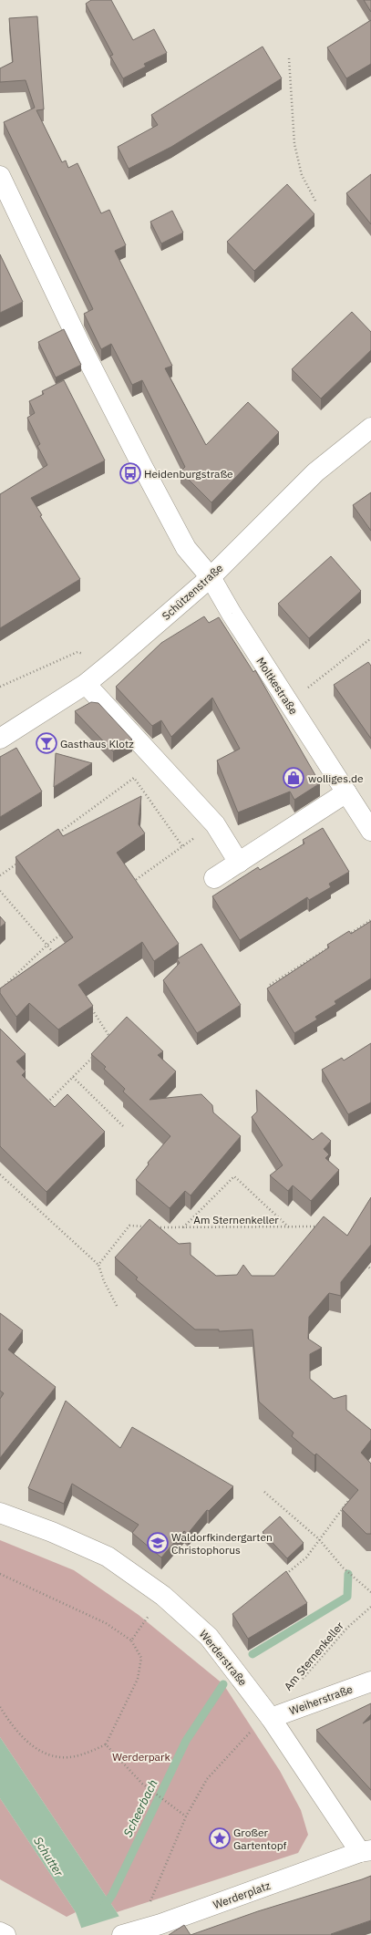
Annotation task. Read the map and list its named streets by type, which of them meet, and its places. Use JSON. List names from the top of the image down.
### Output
{
  "streets": {
    "street": [
      "Schützenstraße",
      "Moltkestraße",
      "Werderstraße",
      "Weiherstraße",
      "Werderplatz"
    ],
    "path": ["Am Sternenkeller"]
  },
  "crossings": [
    ["Schützenstraße", "Moltkestraße"],
    ["Werderstraße", "Weiherstraße"],
    ["Werderstraße", "Werderplatz"]
  ],
  "water": ["Scheerbach", "Schutter"],
  "parks": ["Werderpark"],
  "places": {
    "bus stop": ["Heidenburgstraße"],
    "bar": ["Gasthaus Klotz"],
    "shop": ["wolliges.de"],
    "school or university": ["Waldorfkindergarten Christophorus"],
    "place": ["Großer Gartentopf"]
  }
}
